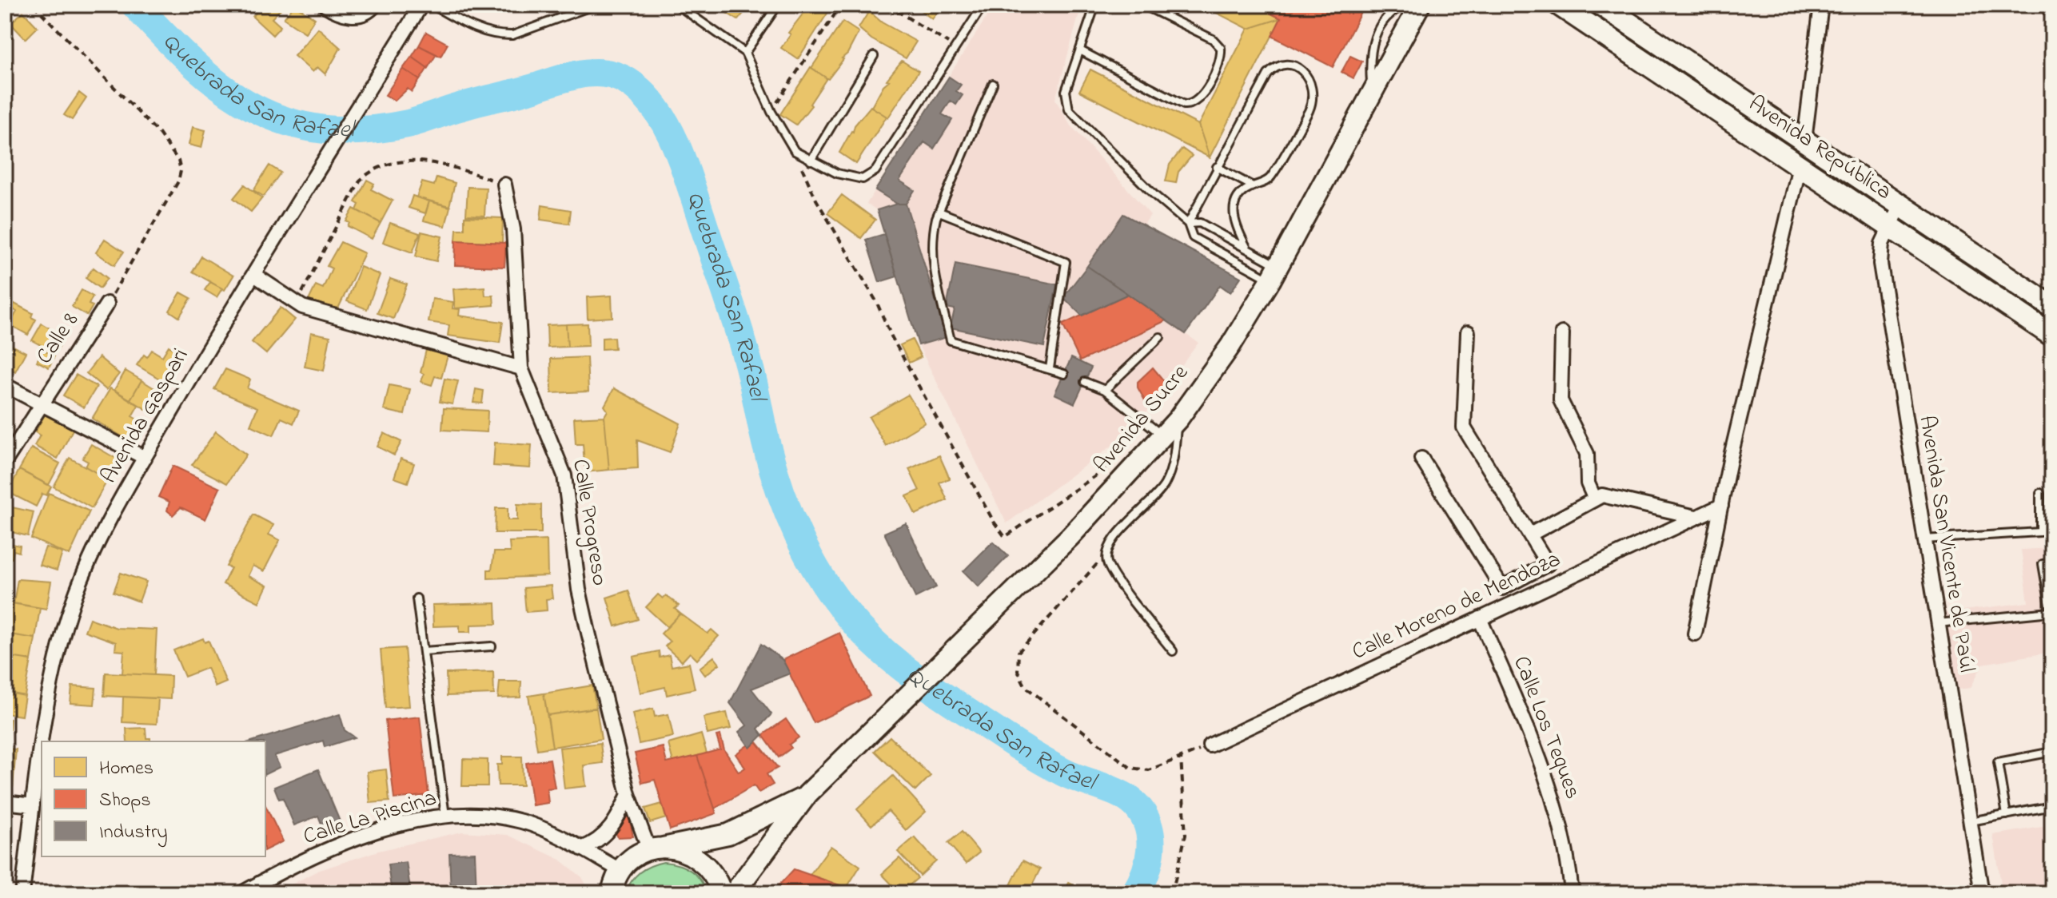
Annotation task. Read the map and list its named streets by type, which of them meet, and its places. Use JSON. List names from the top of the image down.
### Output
{
  "streets": {
    "main road": ["Avenida República"],
    "street": [
      "Calle 8",
      "Avenida Gaspari",
      "Avenida Sucre",
      "Calle Progreso",
      "Avenida San Vicente de Paúl",
      "Calle Moreno de Mendoza",
      "Calle Los Teques",
      "Calle La Piscina"
    ]
  },
  "crossings": [
    ["Avenida República", "Avenida San Vicente de Paúl"],
    ["Avenida Sucre", "Calle Progreso"],
    ["Calle Moreno de Mendoza", "Calle Los Teques"]
  ],
  "water": ["Quebrada San Rafael"],
  "legend": ["Homes", "Shops", "Industry"]
}
